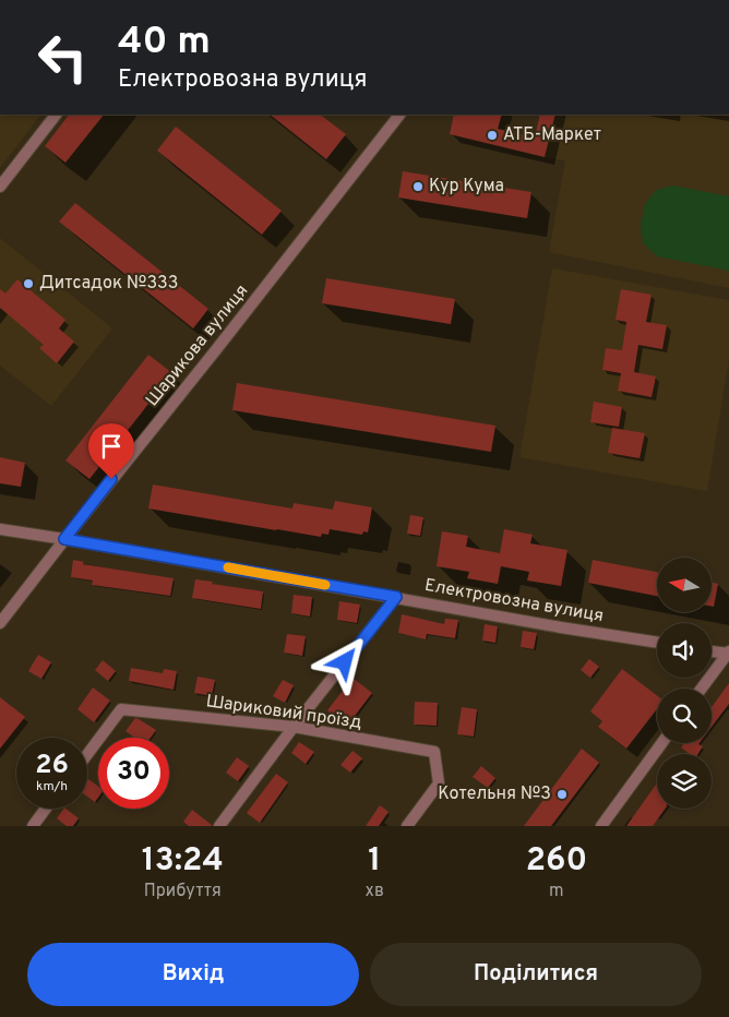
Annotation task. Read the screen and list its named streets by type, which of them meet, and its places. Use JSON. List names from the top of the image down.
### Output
{
  "streets": {
    "street": ["Шарикова вулиця", "Електровозна вулиця", "Шариковий проїзд"]
  },
  "crossings": [
    ["Шарикова вулиця", "Електровозна вулиця"]
  ],
  "places": [
    "АТБ-Маркет",
    "Кур Кума",
    "Дитсадок №333",
    "Котельня №3"
  ],
  "north": "left",
  "page": {
    "turn": ["40 m", "Електровозна вулиця"],
    "speed": "26 km/h",
    "limit": "30",
    "eta": [
      "13:24",
      "Прибуття",
      "1",
      "хв",
      "260",
      "m"
    ],
    "buttons": ["Вихід", "Поділитися"]
  }
}
